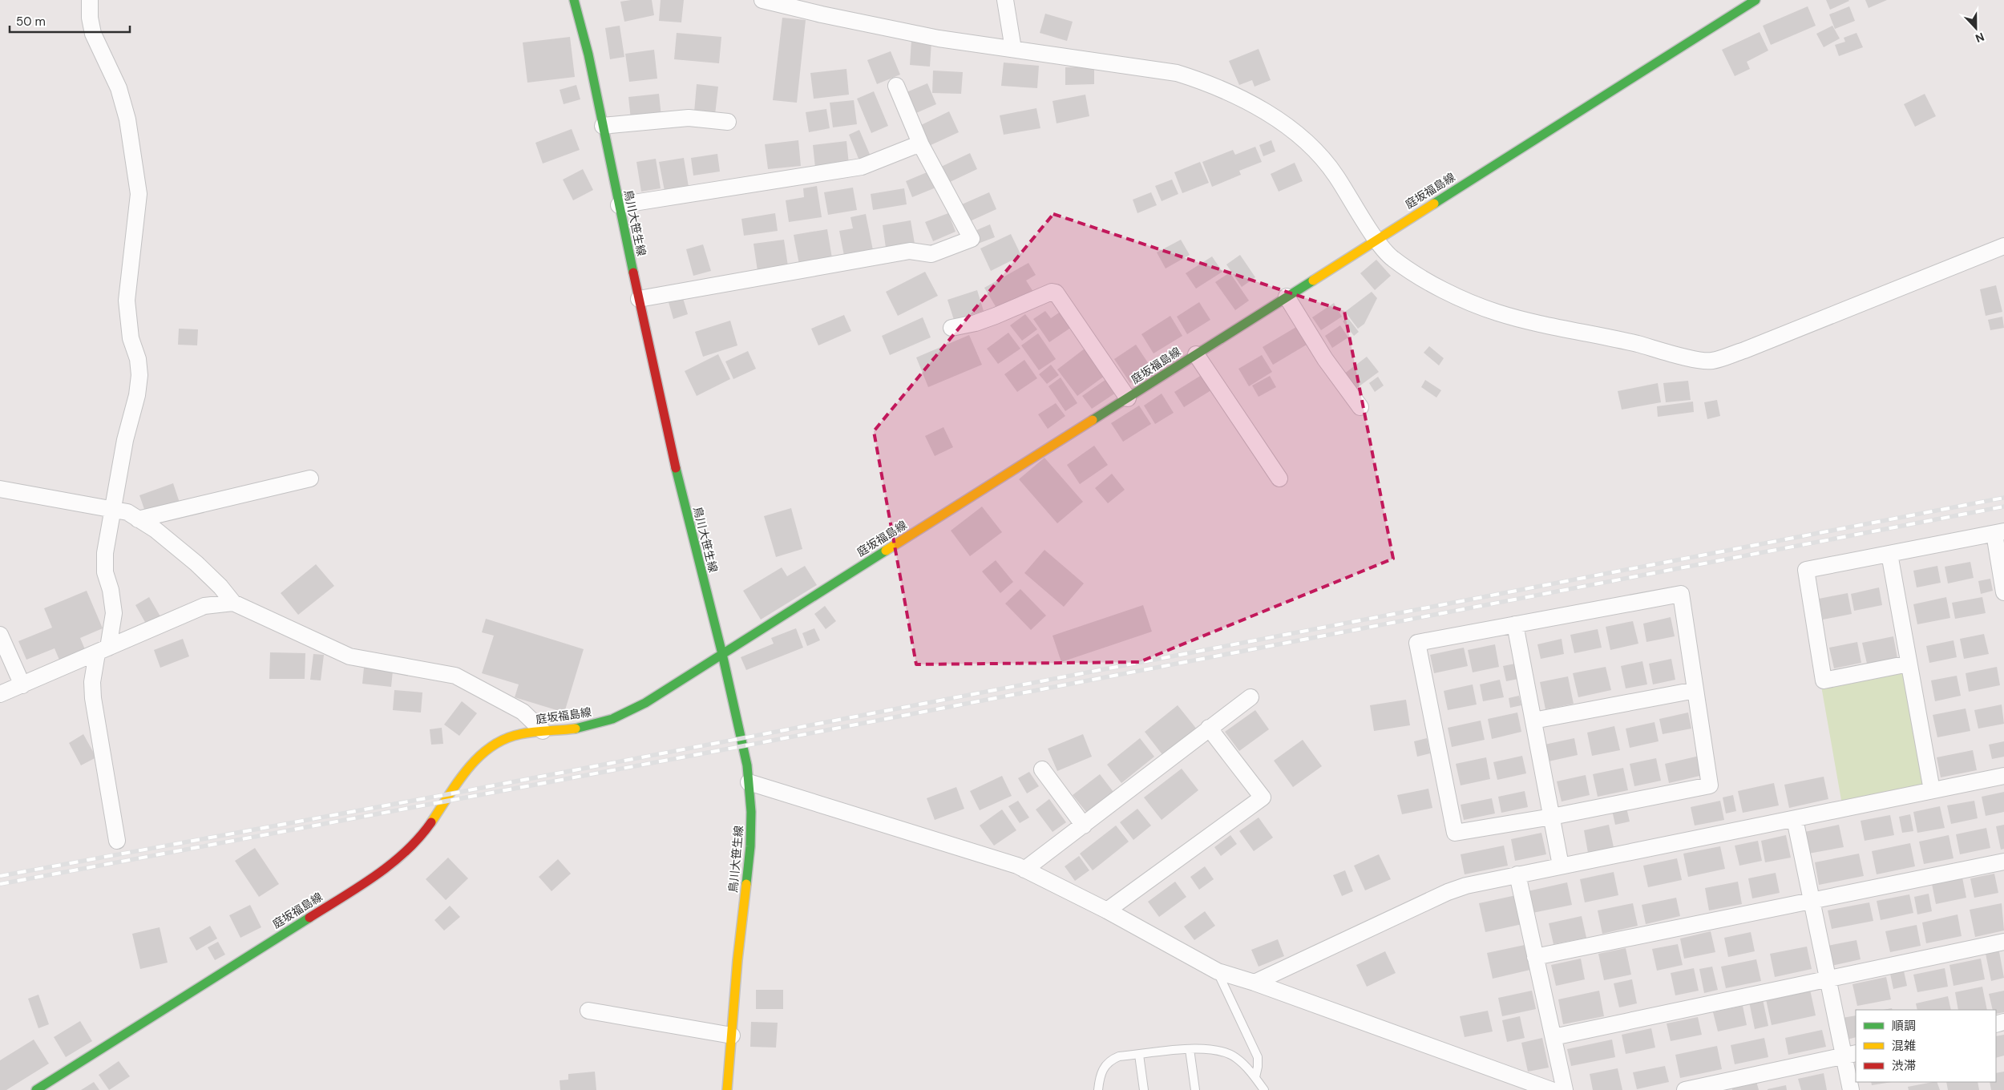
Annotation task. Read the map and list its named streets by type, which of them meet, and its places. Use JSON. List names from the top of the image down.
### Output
{
  "streets": {
    "main road": ["庭坂福島線", "鳥川大笹生線"]
  },
  "crossings": [
    ["庭坂福島線", "鳥川大笹生線"]
  ],
  "legend": ["順調", "混雑", "渋滞"],
  "scale_bar": "50 m",
  "north": "bottom"
}
